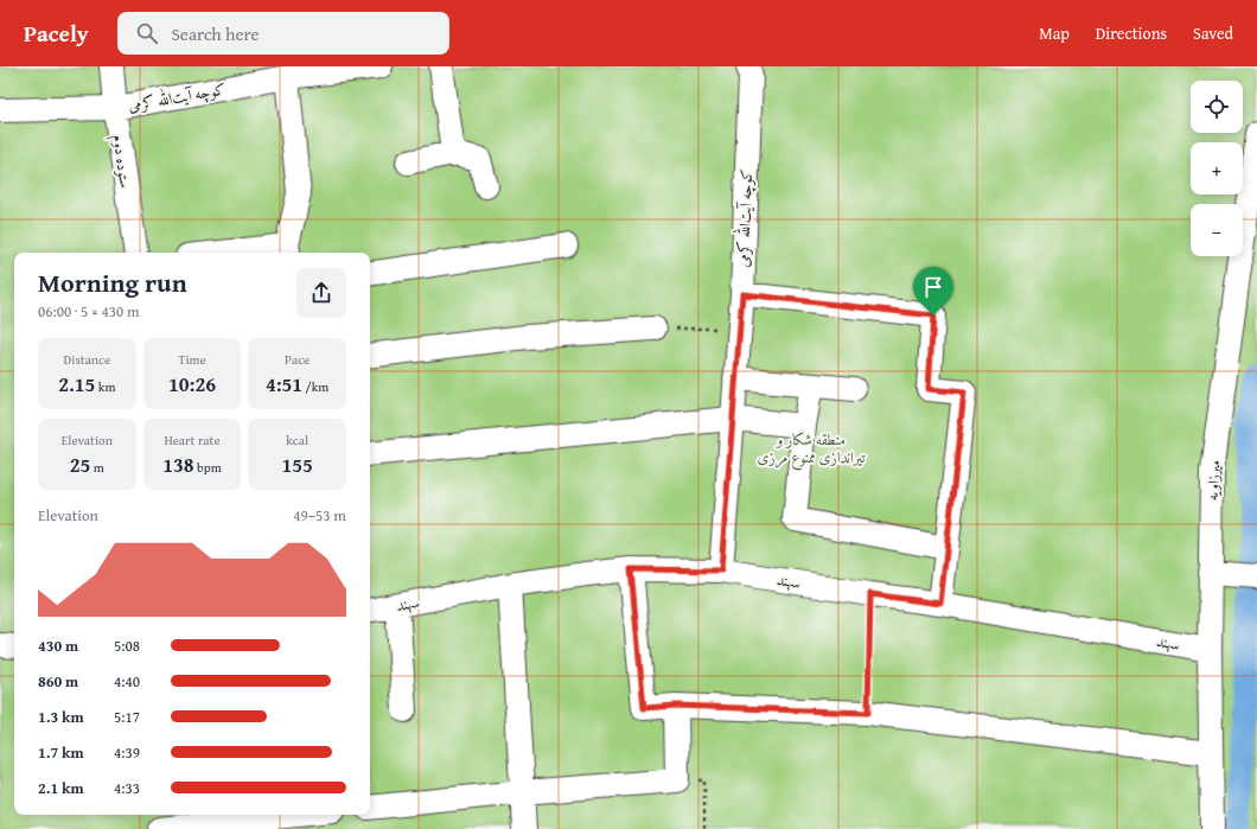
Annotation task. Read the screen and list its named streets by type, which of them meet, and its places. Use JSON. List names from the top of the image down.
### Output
{
  "streets": {
    "street": [
      "کوچه آیت‌الله کرمی",
      "ستوده دوم",
      "میرزاویه",
      "سهند"
    ]
  },
  "crossings": [
    ["کوچه آیت‌الله کرمی", "ستوده دوم"],
    ["کوچه آیت‌الله کرمی", "سهند"],
    ["میرزاویه", "سهند"]
  ],
  "parks": ["منطقه شکار و تیراندازی ممنوع مرزی"],
  "page": {
    "header": "Pacely",
    "search": "Search here",
    "nav": ["Map", "Directions", "Saved"],
    "map_buttons": ["+", "−"],
    "heading": ["Morning run", "06:00 · 5 × 430 m"],
    "stats": [
      ["Distance", "2.15 km"],
      ["Time", "10:26"],
      ["Pace", "4:51 /km"],
      ["Elevation", "25 m"],
      ["Heart rate", "138 bpm"],
      ["kcal", "155"]
    ],
    "chart": ["Elevation", "49–53 m"],
    "list": [
      {
        "name": "430 m",
        "note": "5:08"
      },
      {
        "name": "860 m",
        "note": "4:40"
      },
      {
        "name": "1.3 km",
        "note": "5:17"
      },
      {
        "name": "1.7 km",
        "note": "4:39"
      },
      {
        "name": "2.1 km",
        "note": "4:33"
      }
    ]
  }
}
